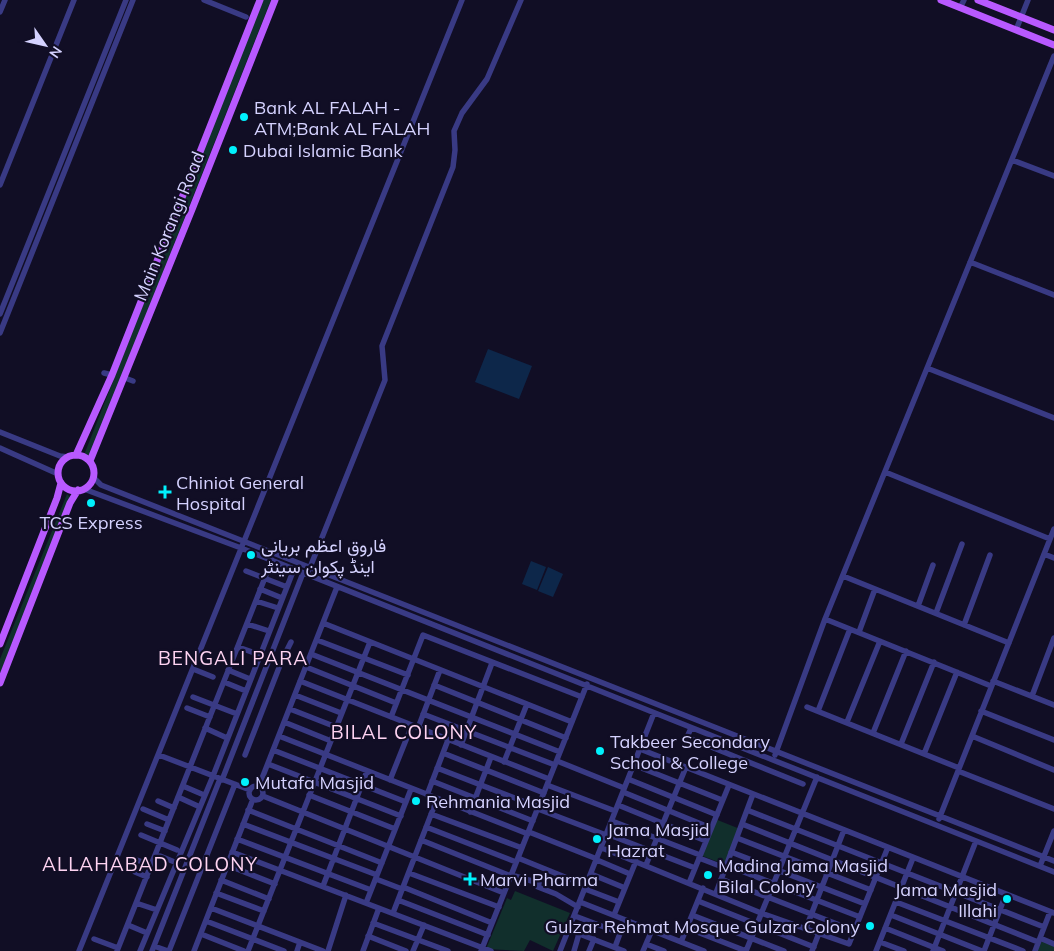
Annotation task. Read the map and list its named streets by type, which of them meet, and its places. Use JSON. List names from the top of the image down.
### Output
{
  "streets": {
    "main road": ["Main Korangi Road"]
  },
  "districts": ["BENGALI PARA", "BILAL COLONY", "ALLAHABAD COLONY"],
  "places": {
    "other": [
      "Bank AL FALAH - ATM;Bank AL FALAH",
      "Dubai Islamic Bank",
      "TCS Express",
      "فاروق اعظم بریانی اینڈ پکوان سینٹر",
      "Takbeer Secondary School & College",
      "Mutafa Masjid",
      "Rehmania Masjid",
      "Jama Masjid Hazrat",
      "Madina Jama Masjid Bilal Colony",
      "Jama Masjid Illahi",
      "Gulzar Rehmat Mosque Gulzar Colony"
    ],
    "health": ["Chiniot General Hospital", "Marvi Pharma"]
  },
  "north": "bottom right"
}
